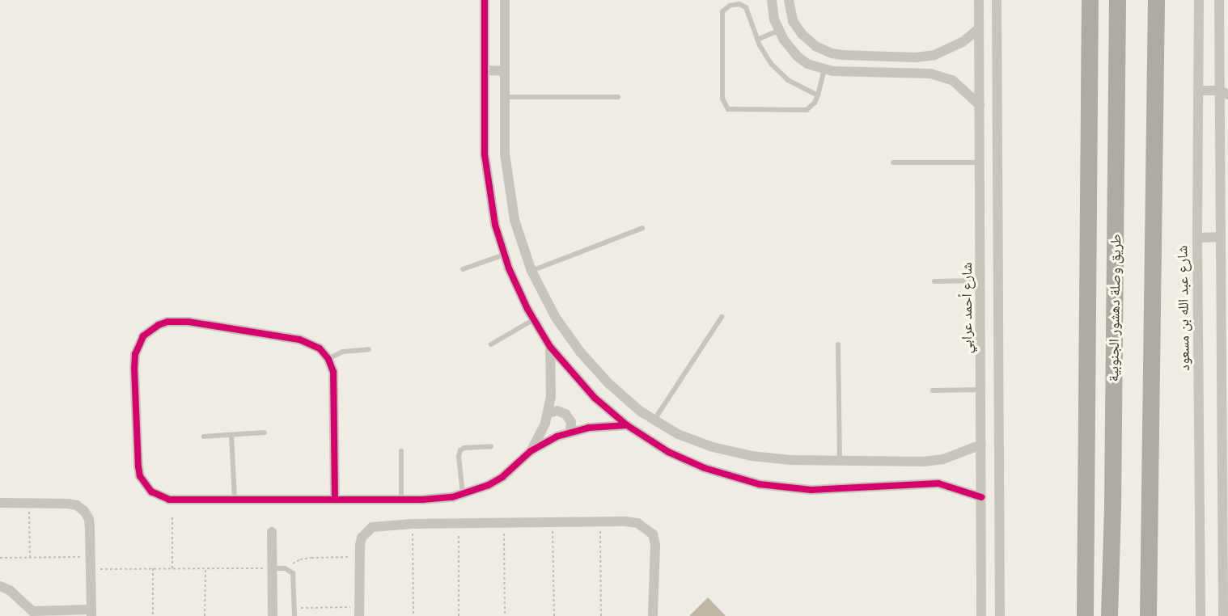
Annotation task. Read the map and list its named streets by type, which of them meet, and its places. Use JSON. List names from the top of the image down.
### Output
{
  "streets": {
    "highway": ["طريق وصلة دهشور الجنوبية"],
    "street": ["شارع أحمد عرابي", "شارع عبد الله بن مسعود"]
  }
}
